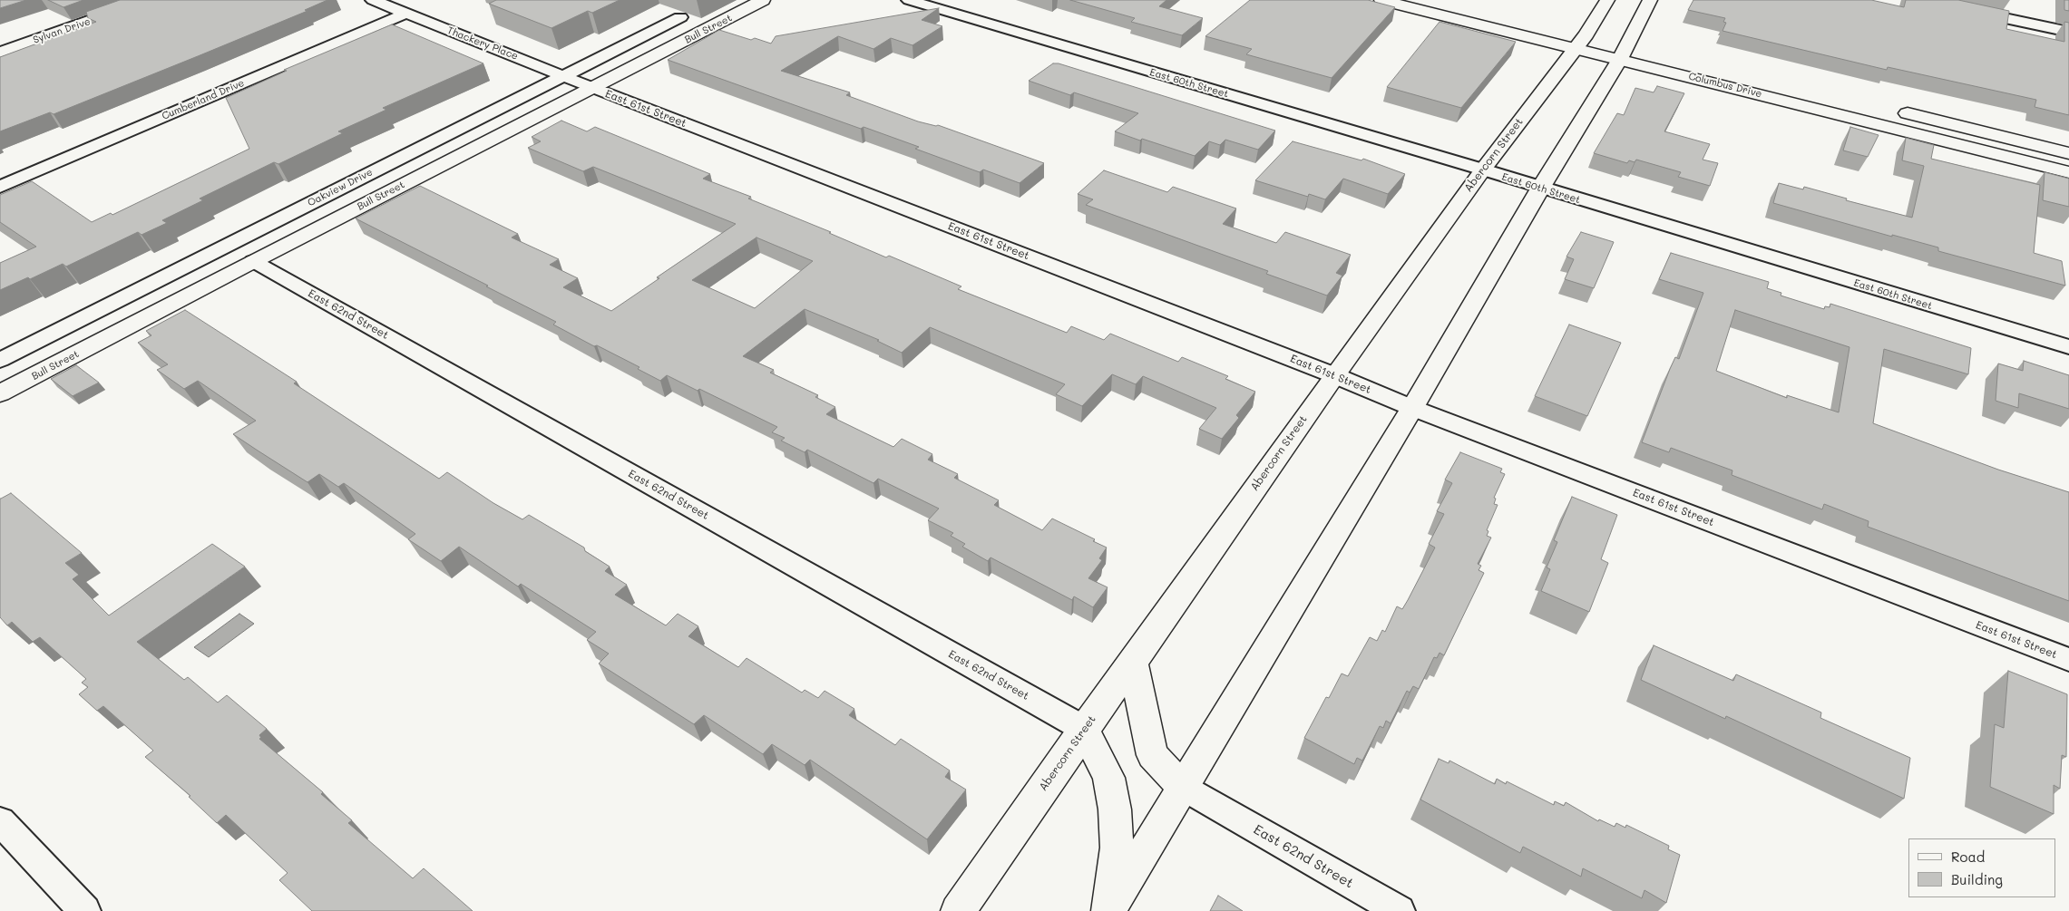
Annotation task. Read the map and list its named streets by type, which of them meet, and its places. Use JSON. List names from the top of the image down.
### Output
{
  "streets": {
    "main road": ["Bull Street", "Columbus Drive", "Abercorn Street"],
    "street": [
      "Sylvan Drive",
      "Thackery Place",
      "East 60th Street",
      "Cumberland Drive",
      "East 61st Street",
      "Oakview Drive",
      "East 62nd Street"
    ]
  },
  "crossings": [
    ["Bull Street", "Thackery Place"],
    ["Bull Street", "East 61st Street"],
    ["Bull Street", "East 62nd Street"],
    ["Thackery Place", "Cumberland Drive"],
    ["Thackery Place", "East 61st Street"],
    ["Thackery Place", "Oakview Drive"],
    ["East 60th Street", "Abercorn Street"],
    ["Columbus Drive", "Abercorn Street"],
    ["East 61st Street", "Abercorn Street"],
    ["Abercorn Street", "East 62nd Street"]
  ],
  "legend": ["Road", "Building"]
}
